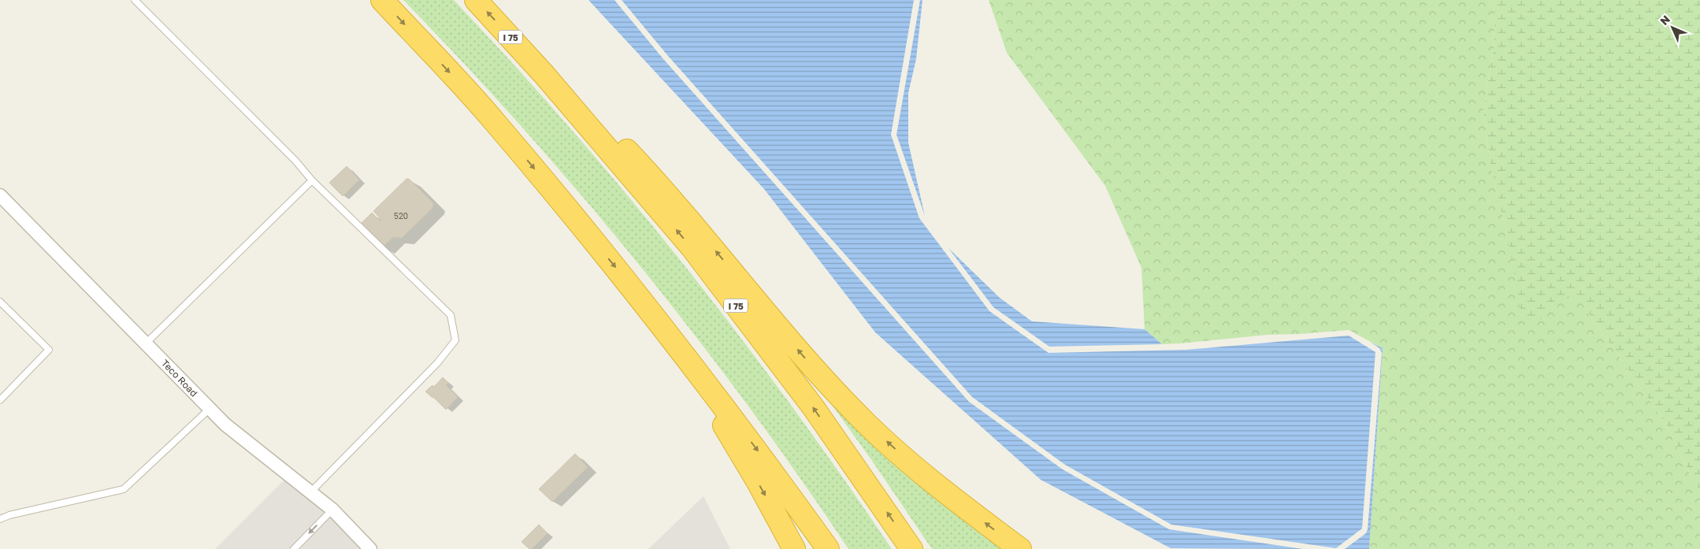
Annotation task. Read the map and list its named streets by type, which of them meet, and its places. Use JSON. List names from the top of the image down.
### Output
{
  "streets": {
    "highway": ["I 75"],
    "street": ["Teco Road"]
  },
  "house_numbers": ["520"],
  "north": "top left"
}
